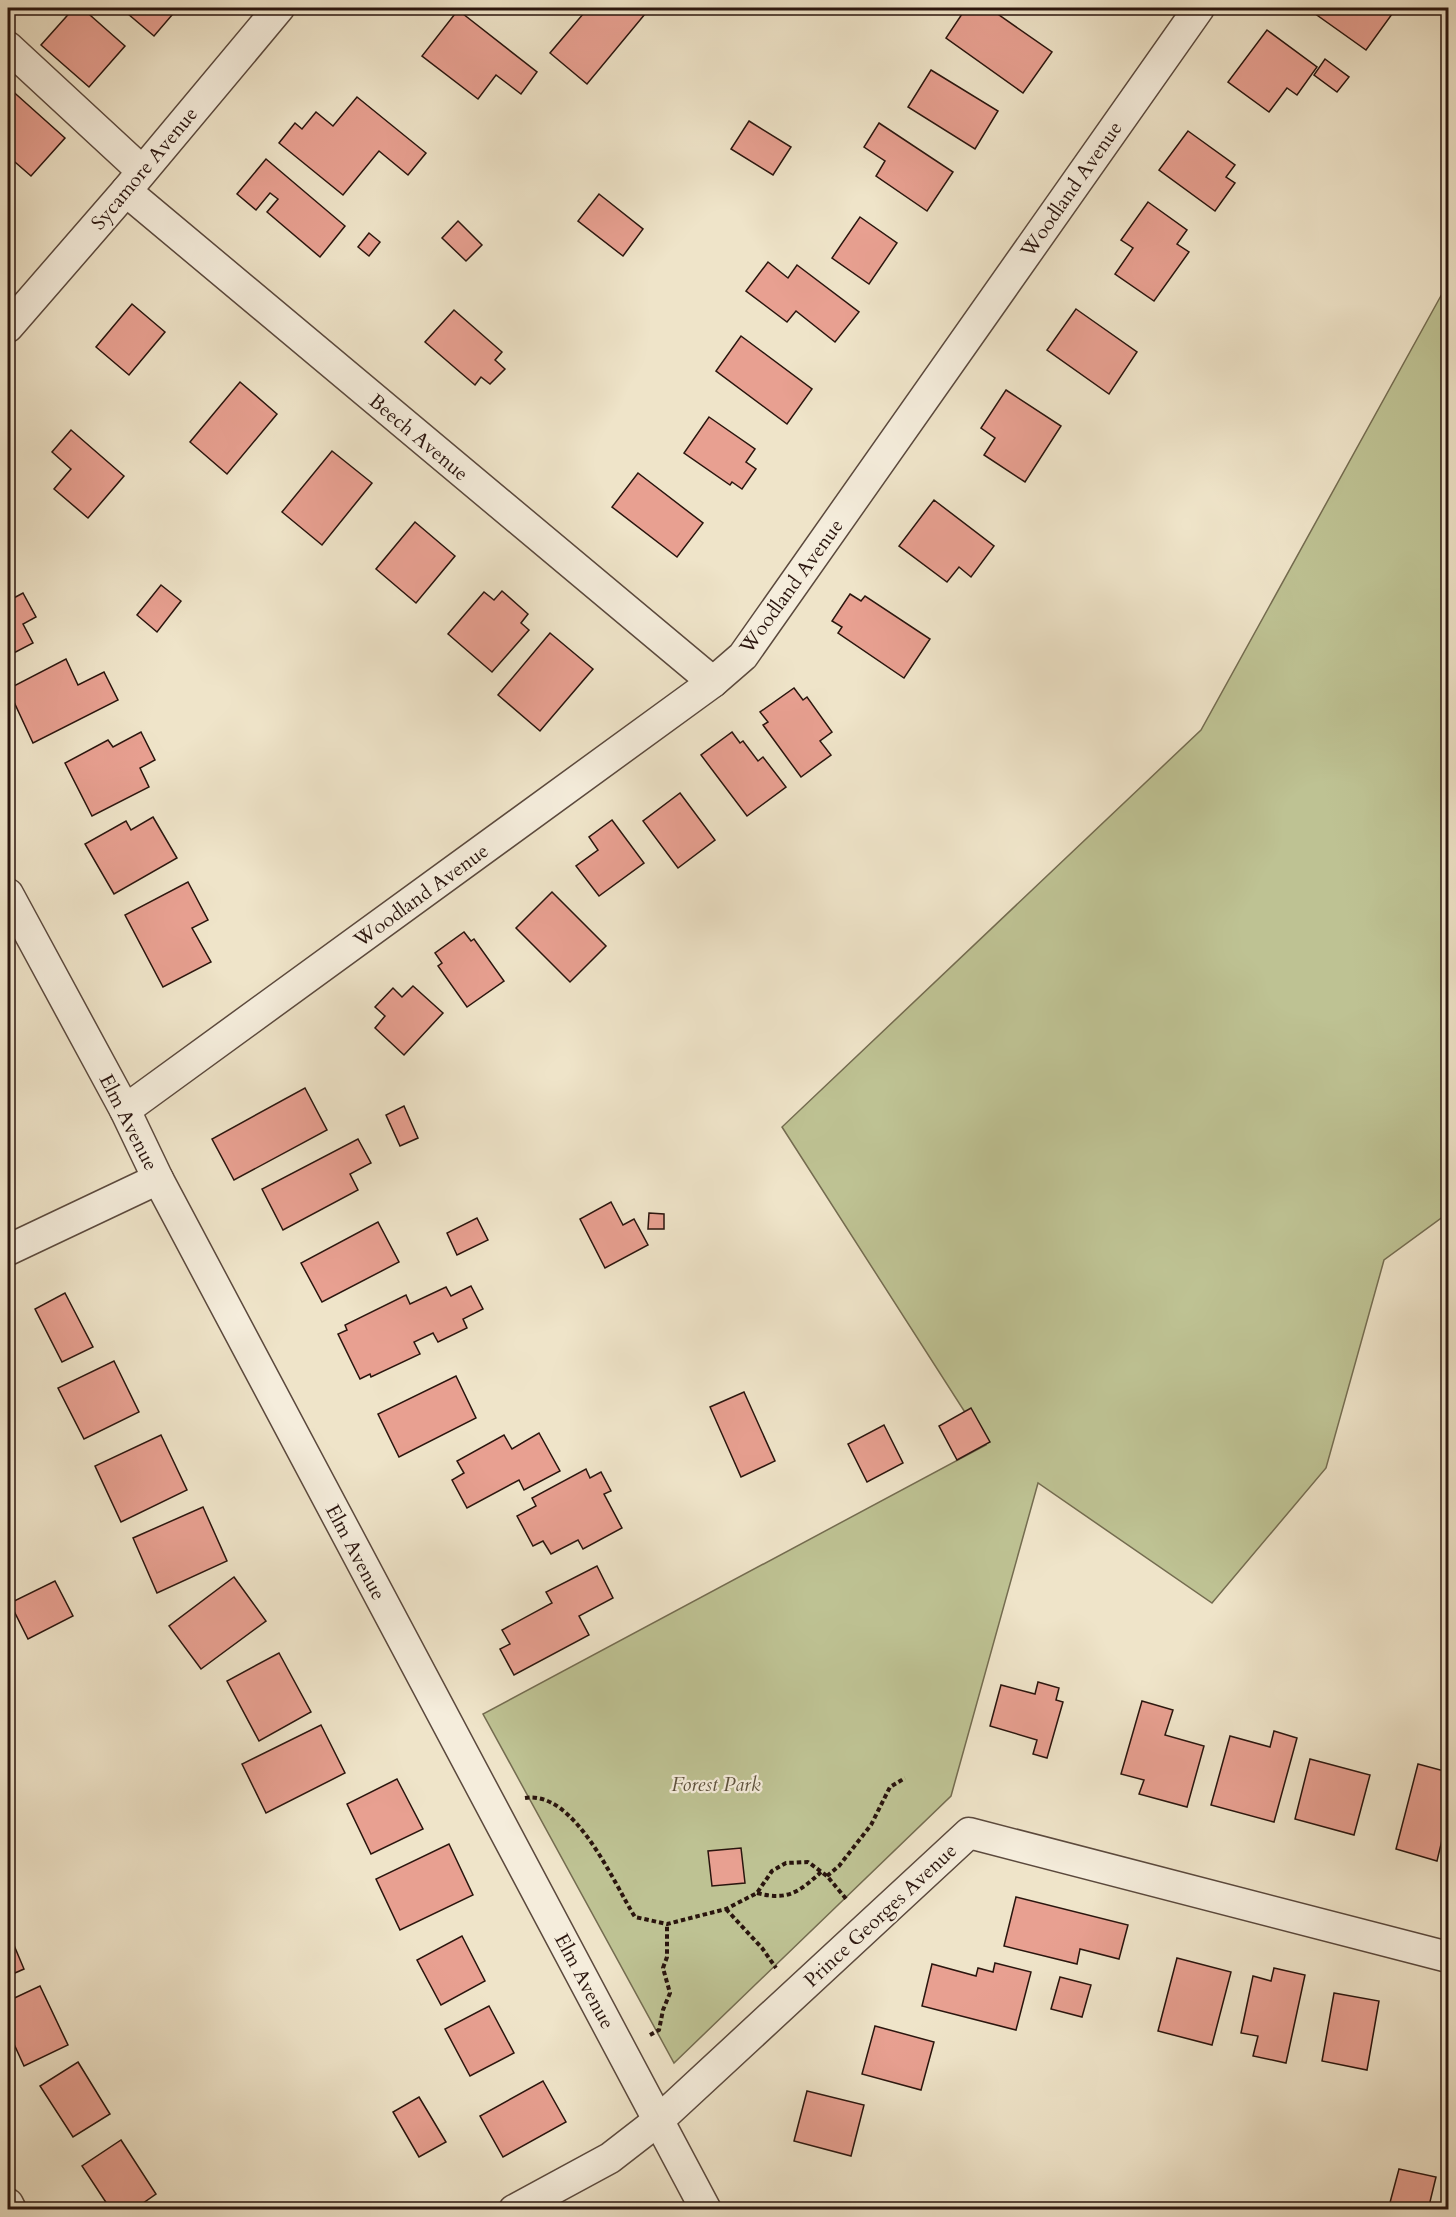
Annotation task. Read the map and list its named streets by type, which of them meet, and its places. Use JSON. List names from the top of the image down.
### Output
{
  "streets": {
    "street": [
      "Sycamore Avenue",
      "Woodland Avenue",
      "Beech Avenue",
      "Elm Avenue",
      "Prince Georges Avenue"
    ]
  },
  "crossings": [
    ["Sycamore Avenue", "Beech Avenue"],
    ["Woodland Avenue", "Beech Avenue"],
    ["Woodland Avenue", "Elm Avenue"],
    ["Elm Avenue", "Prince Georges Avenue"]
  ],
  "parks": ["Forest Park"]
}
